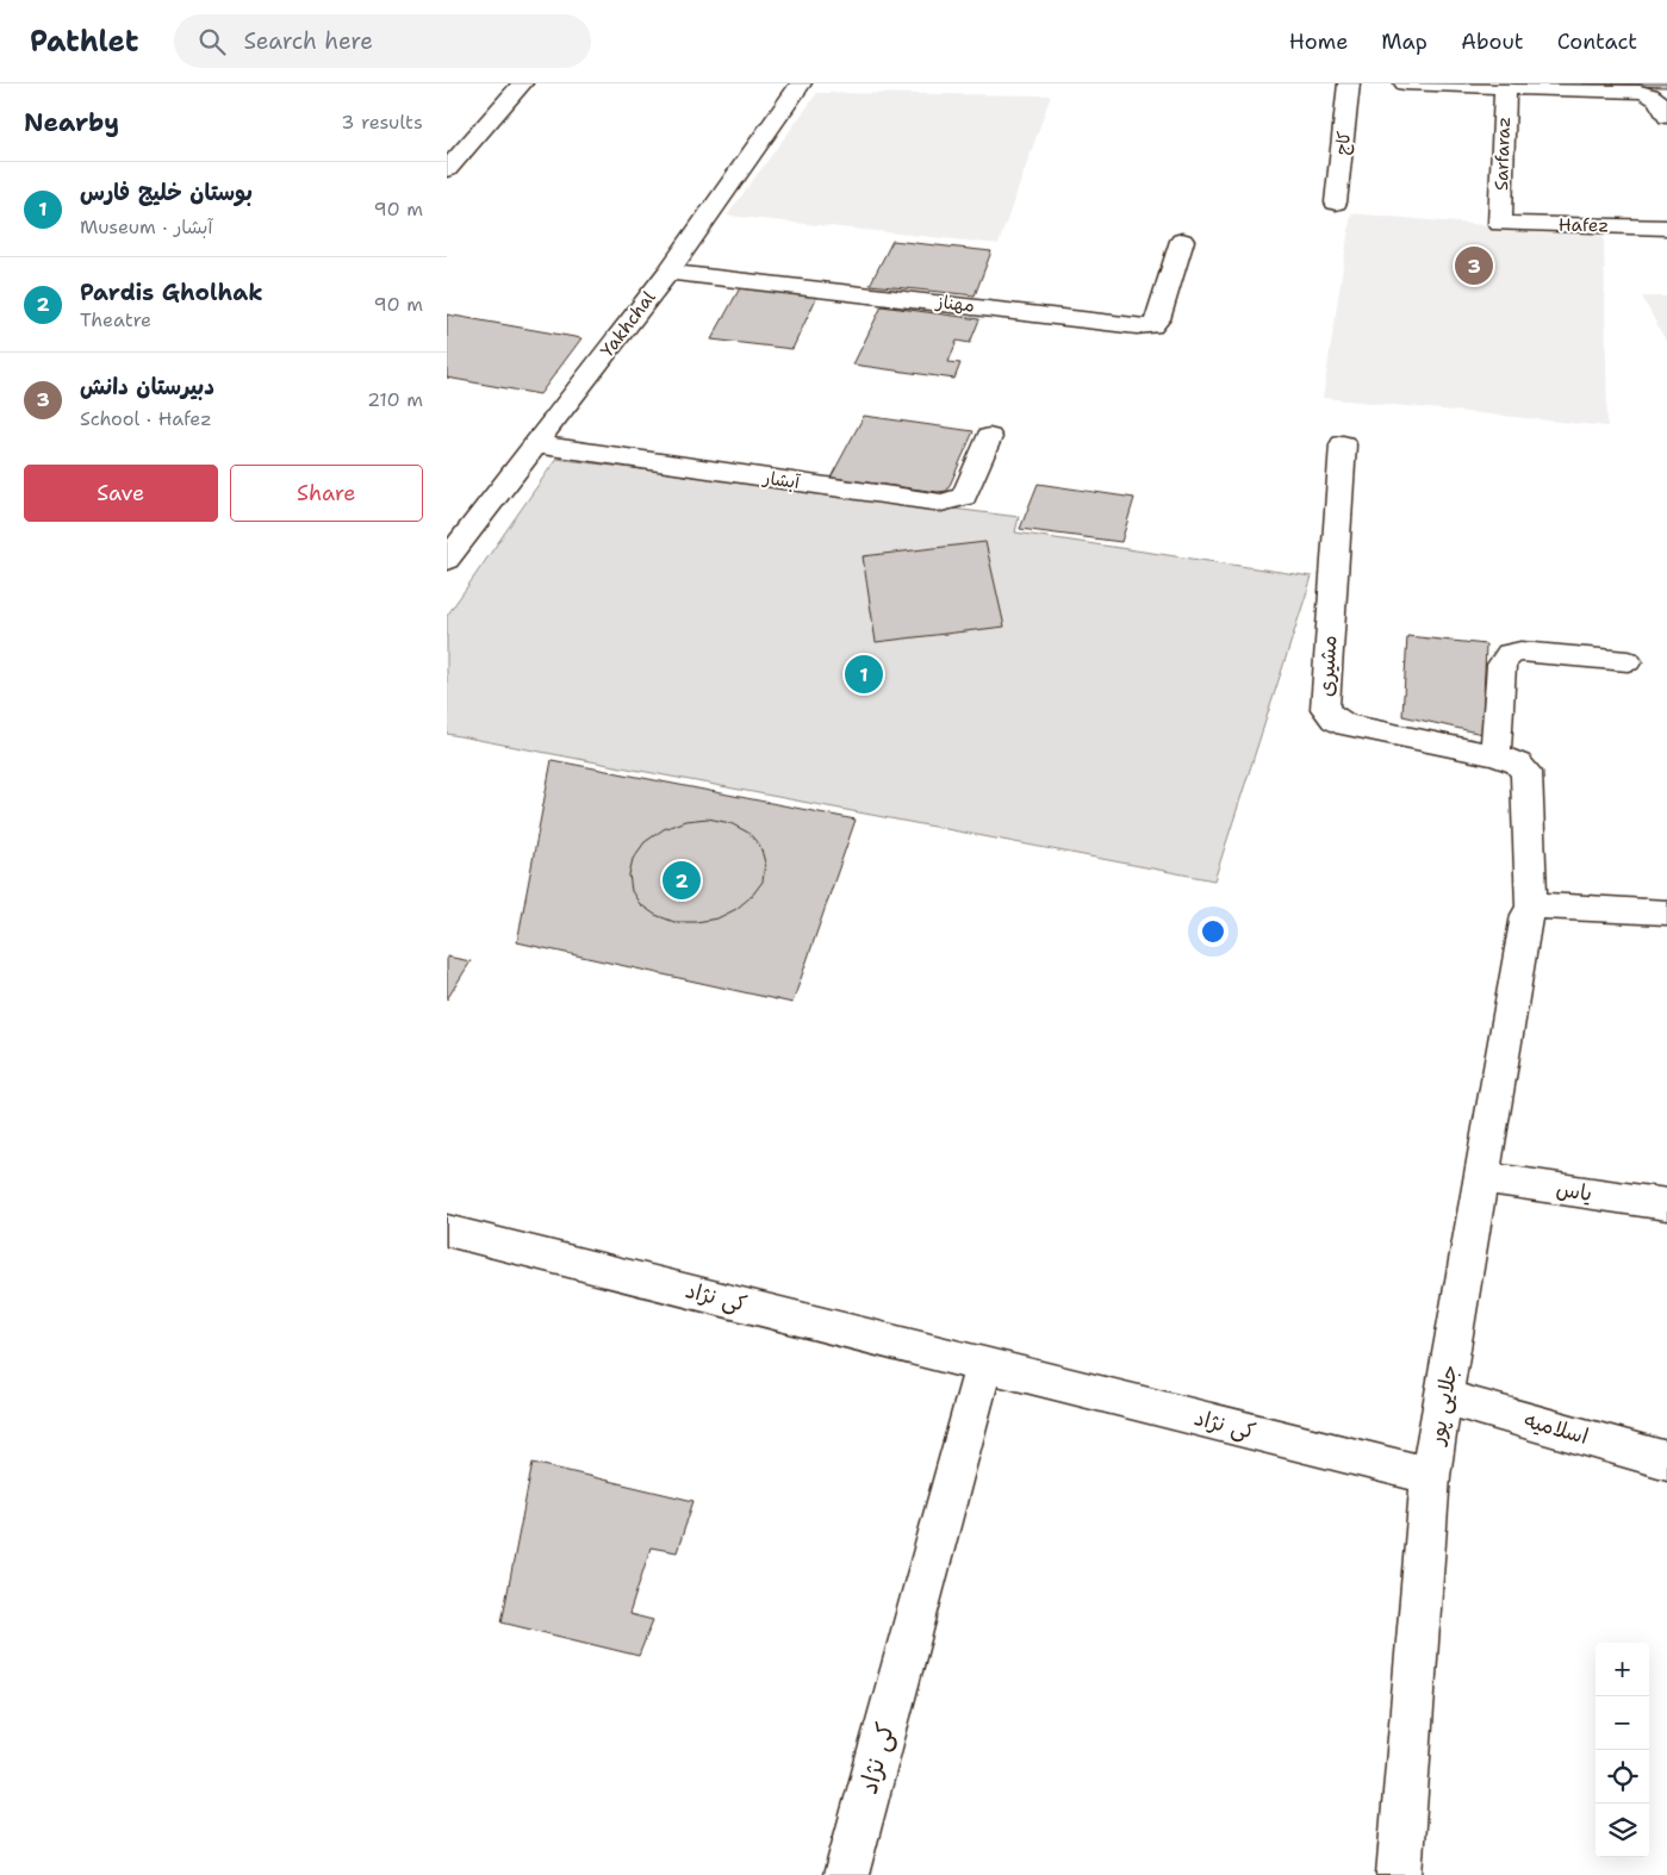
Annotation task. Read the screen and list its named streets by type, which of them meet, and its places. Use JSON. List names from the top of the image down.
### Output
{
  "streets": {
    "street": [
      "کاج",
      "Sarfaraz",
      "Hafez",
      "مهناز",
      "Yakhchal",
      "آبشار",
      "مشیری",
      "یاس",
      "کی نژاد",
      "جلایی پور",
      "اسلامیه"
    ]
  },
  "crossings": [
    ["Sarfaraz", "Hafez"],
    ["مهناز", "Yakhchal"],
    ["Yakhchal", "آبشار"],
    ["مشیری", "جلایی پور"],
    ["یاس", "جلایی پور"],
    ["کی نژاد", "جلایی پور"],
    ["جلایی پور", "اسلامیه"]
  ],
  "page": {
    "header": "Pathlet",
    "search": "Search here",
    "nav": [
      "Home",
      "Map",
      "About",
      "Contact"
    ],
    "heading": ["Nearby", "3 results"],
    "list": [
      {
        "mark": "1",
        "name": "بوستان خلیج فارس",
        "note": "Museum · آبشار",
        "value": "90 m"
      },
      {
        "mark": "2",
        "name": "Pardis Gholhak",
        "note": "Theatre",
        "value": "90 m"
      },
      {
        "mark": "3",
        "name": "دبیرستان دانش",
        "note": "School · Hafez",
        "value": "210 m"
      }
    ],
    "pins": ["3", "1", "2"],
    "buttons": ["Save", "Share"],
    "map_buttons": ["+", "−"]
  }
}
